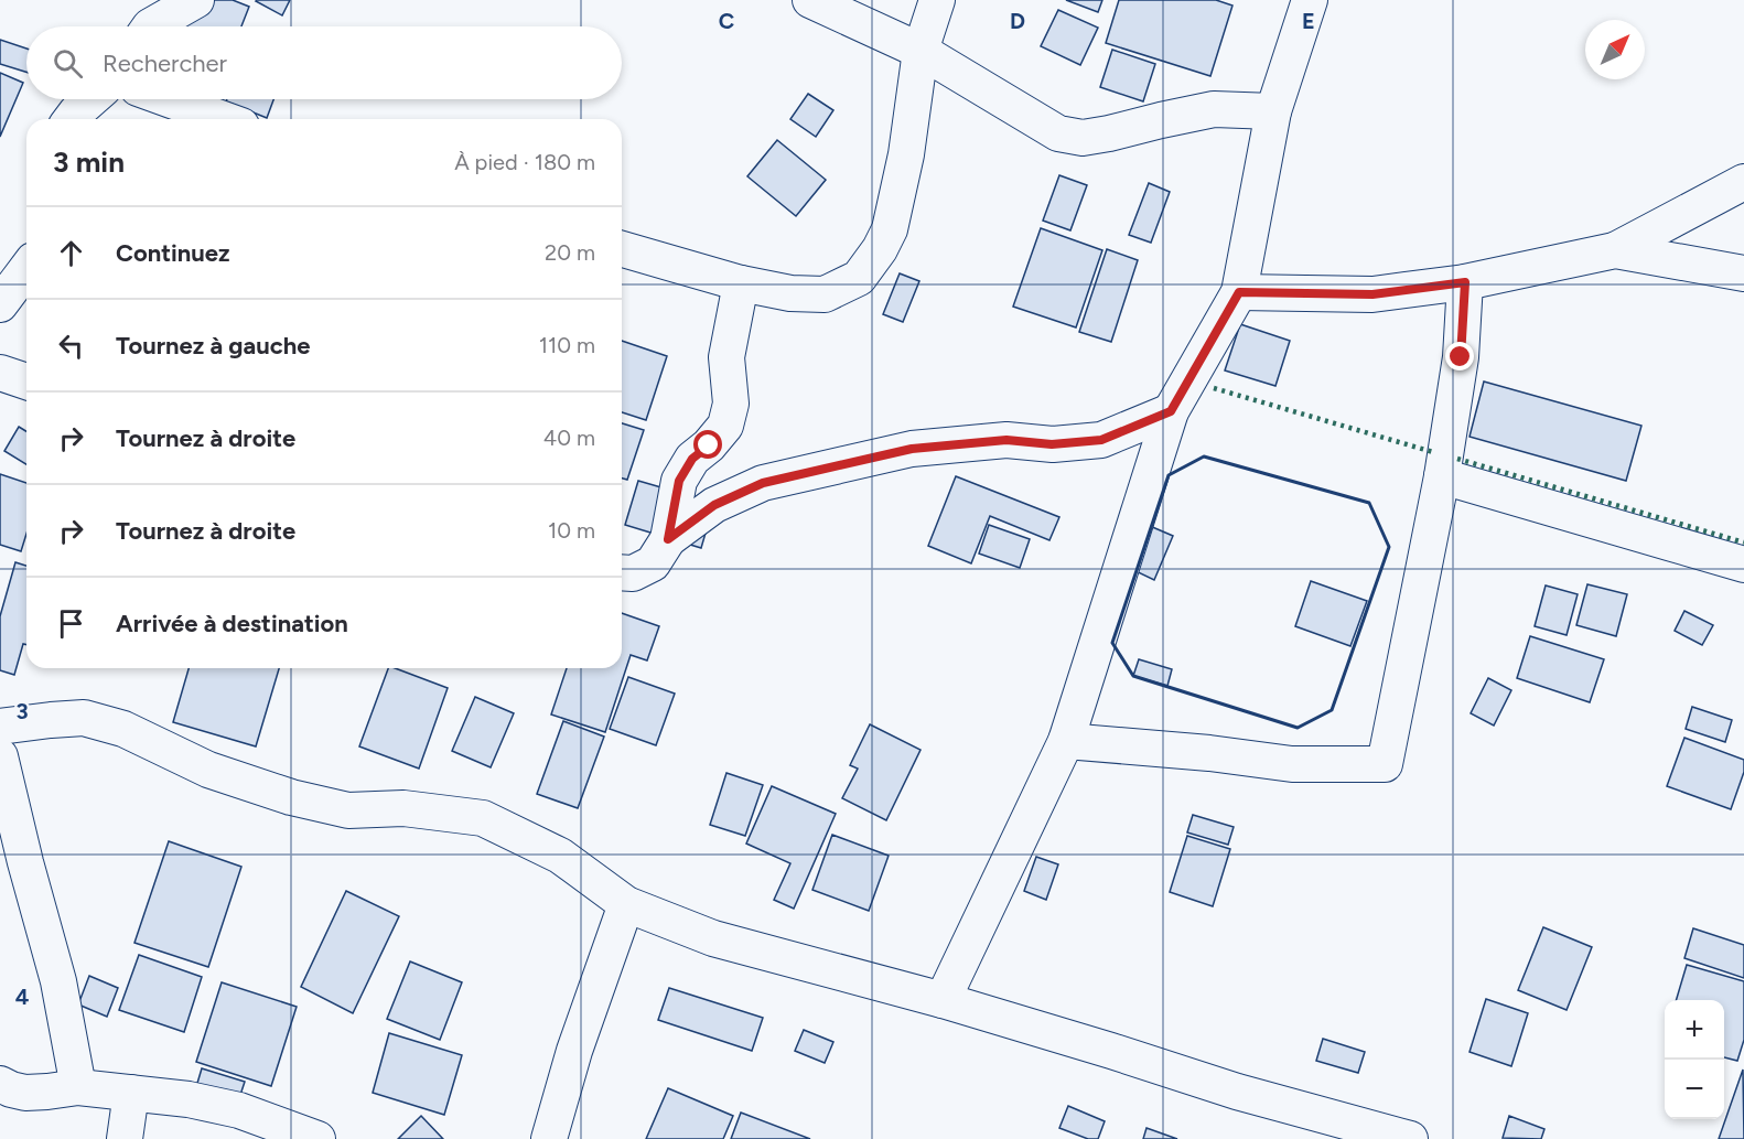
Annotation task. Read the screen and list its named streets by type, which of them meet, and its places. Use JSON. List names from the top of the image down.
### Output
{
  "north": "top right",
  "page": {
    "search": "Rechercher",
    "heading": ["3 min", "À pied · 180 m"],
    "list": [
      ["Continuez", "20 m"],
      ["Tournez à gauche", "110 m"],
      ["Tournez à droite", "40 m"],
      ["Tournez à droite", "10 m"],
      "Arrivée à destination"
    ],
    "map_buttons": ["+", "−"]
  },
  "grid": {
    "columns": ["C", "D", "E"],
    "rows": ["3", "4"]
  }
}
